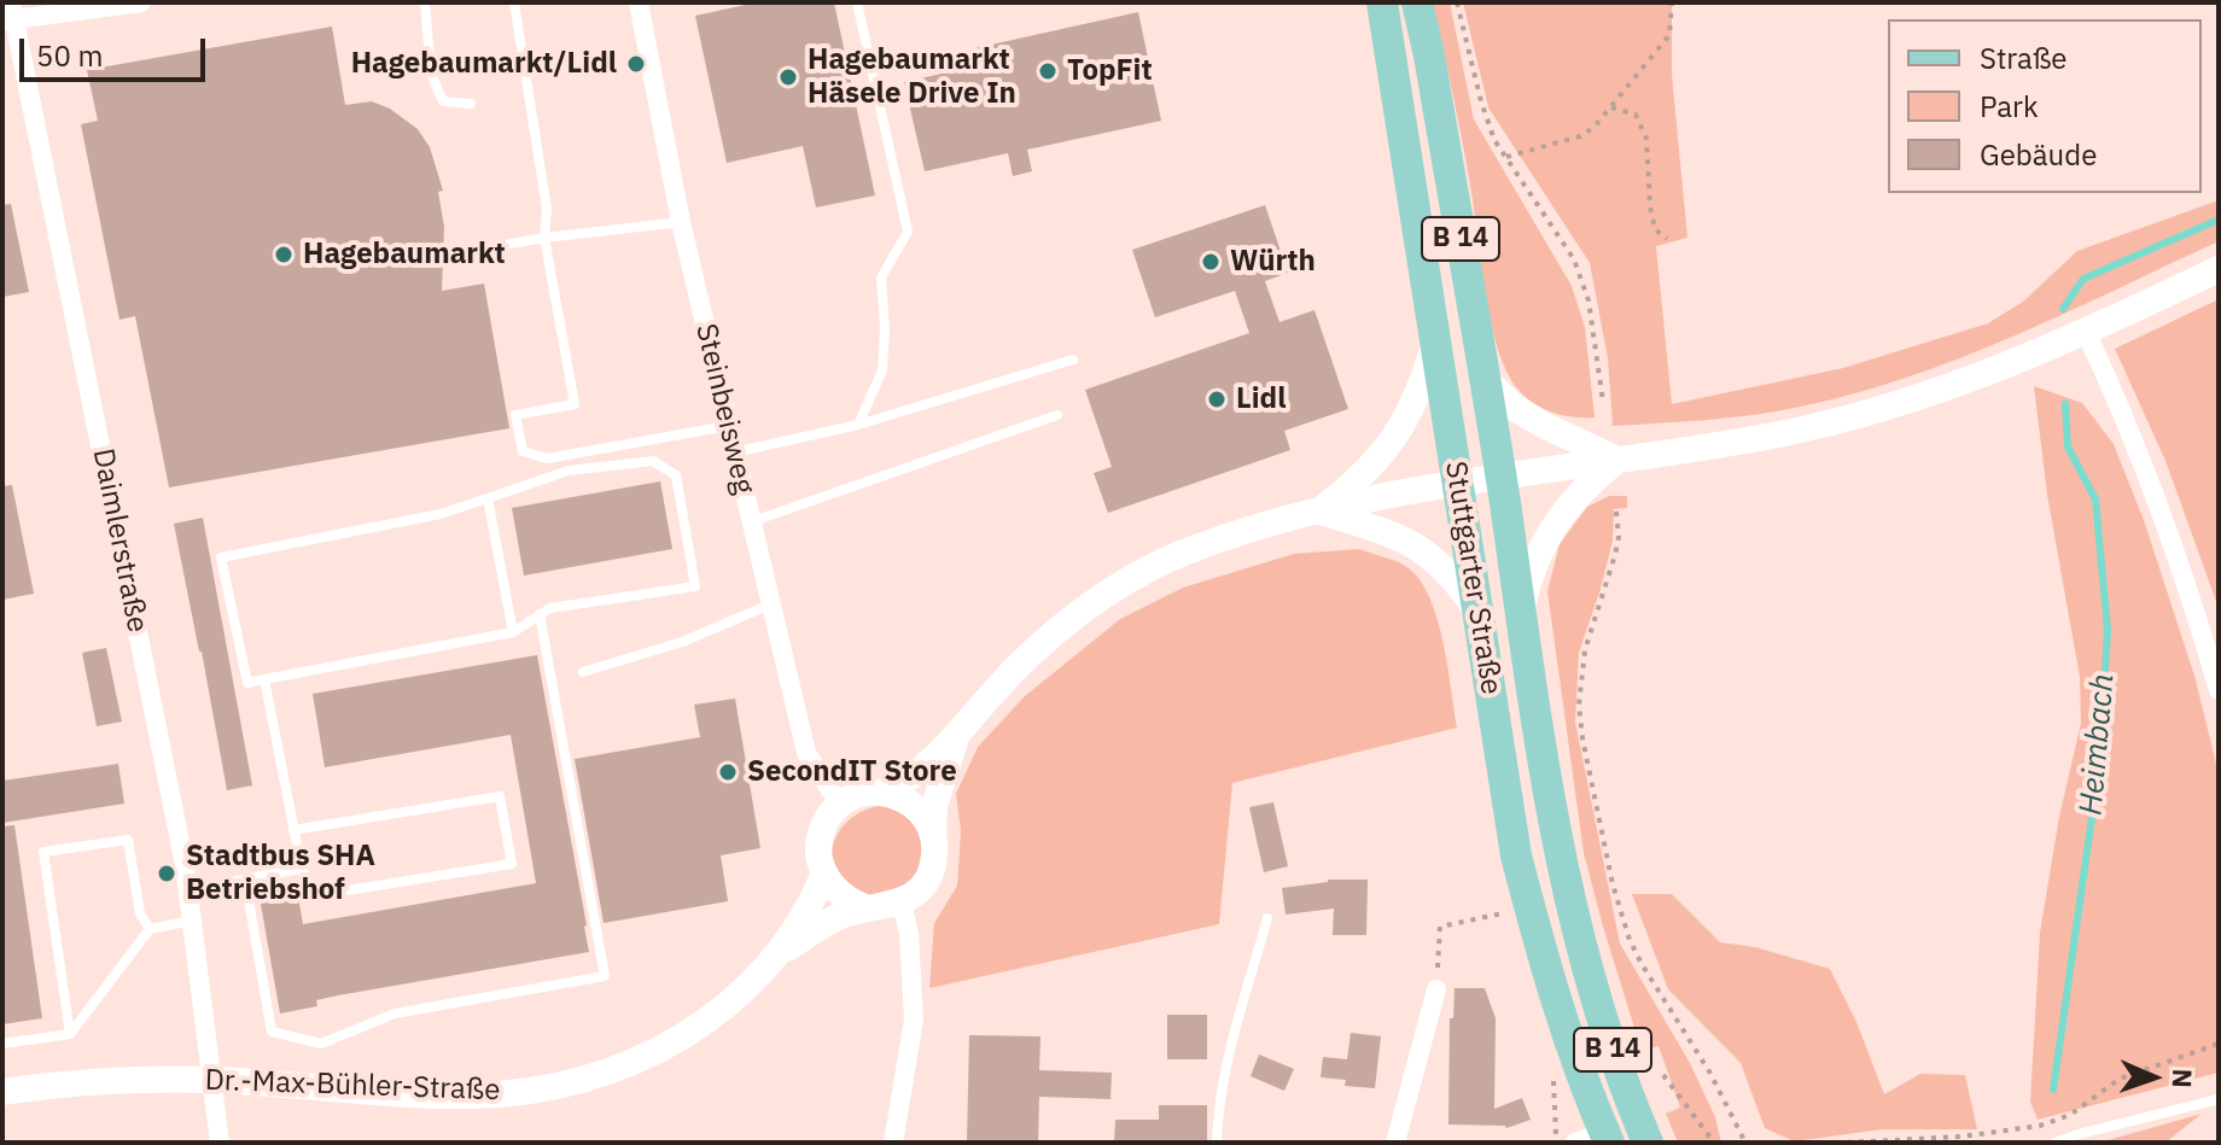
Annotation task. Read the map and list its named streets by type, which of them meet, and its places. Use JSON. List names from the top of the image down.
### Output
{
  "streets": {
    "main road": ["B 14", "Stuttgarter Straße"],
    "street": ["Steinbeisweg", "Daimlerstraße", "Dr.-Max-Bühler-Straße"]
  },
  "crossings": [
    ["Steinbeisweg", "Dr.-Max-Bühler-Straße"],
    ["Daimlerstraße", "Dr.-Max-Bühler-Straße"]
  ],
  "water": ["Heimbach"],
  "places": [
    "Hagebaumarkt/Lidl",
    "TopFit",
    "Hagebaumarkt Häsele Drive In",
    "Hagebaumarkt",
    "Würth",
    "Lidl",
    "SecondIT Store",
    "Stadtbus SHA Betriebshof"
  ],
  "legend": ["Straße", "Park", "Gebäude"],
  "scale_bar": "50 m",
  "north": "right"
}
